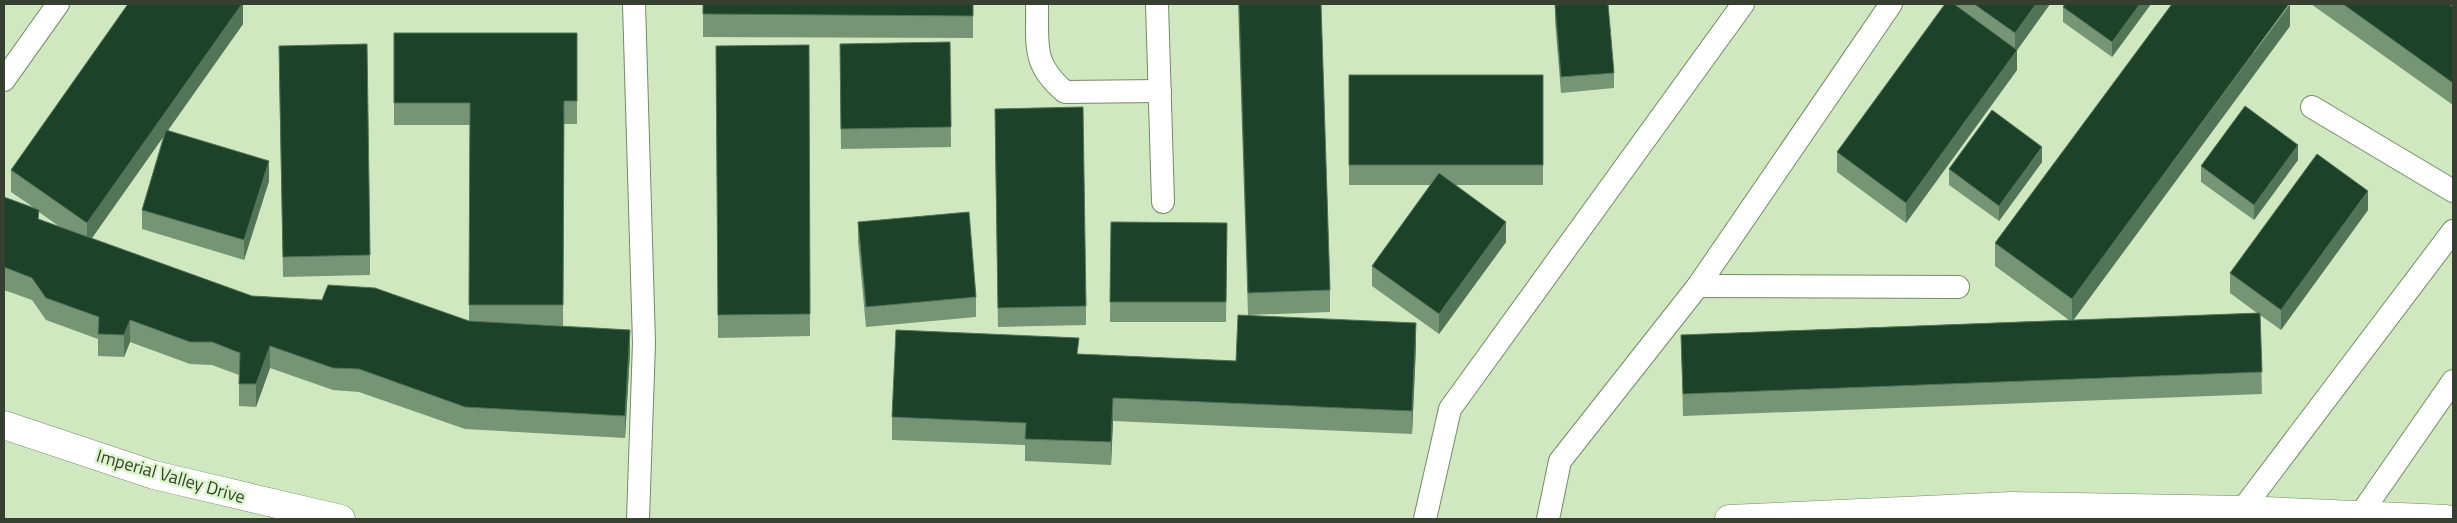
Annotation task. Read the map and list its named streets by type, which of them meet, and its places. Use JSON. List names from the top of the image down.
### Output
{
  "streets": {
    "main road": ["Imperial Valley Drive"]
  }
}
